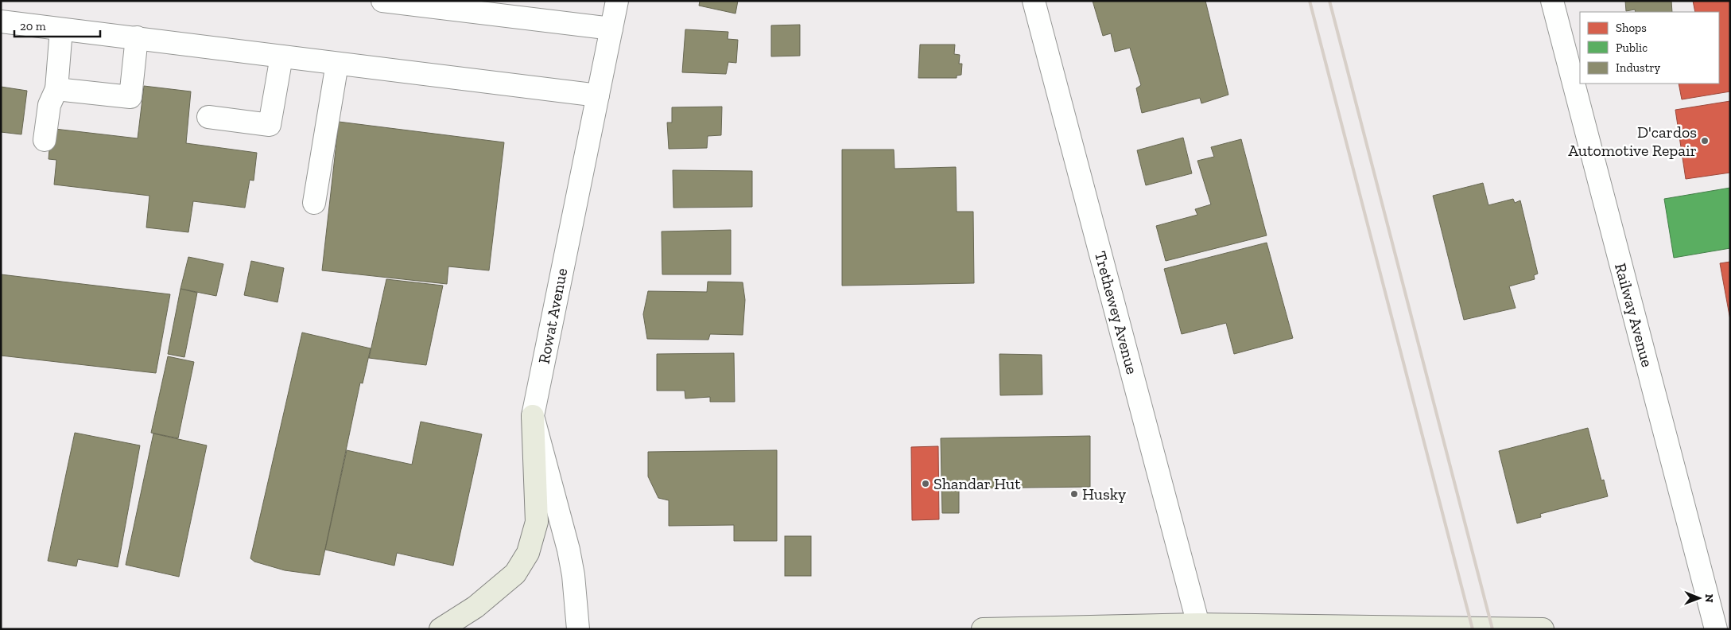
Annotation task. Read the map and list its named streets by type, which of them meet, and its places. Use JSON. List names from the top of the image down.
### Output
{
  "streets": {
    "street": ["Trethewey Avenue", "Railway Avenue", "Rowat Avenue"]
  },
  "places": ["D'cardos Automotive Repair", "Shandar Hut", "Husky"],
  "legend": ["Shops", "Public", "Industry"],
  "scale_bar": "20 m",
  "north": "right"
}
